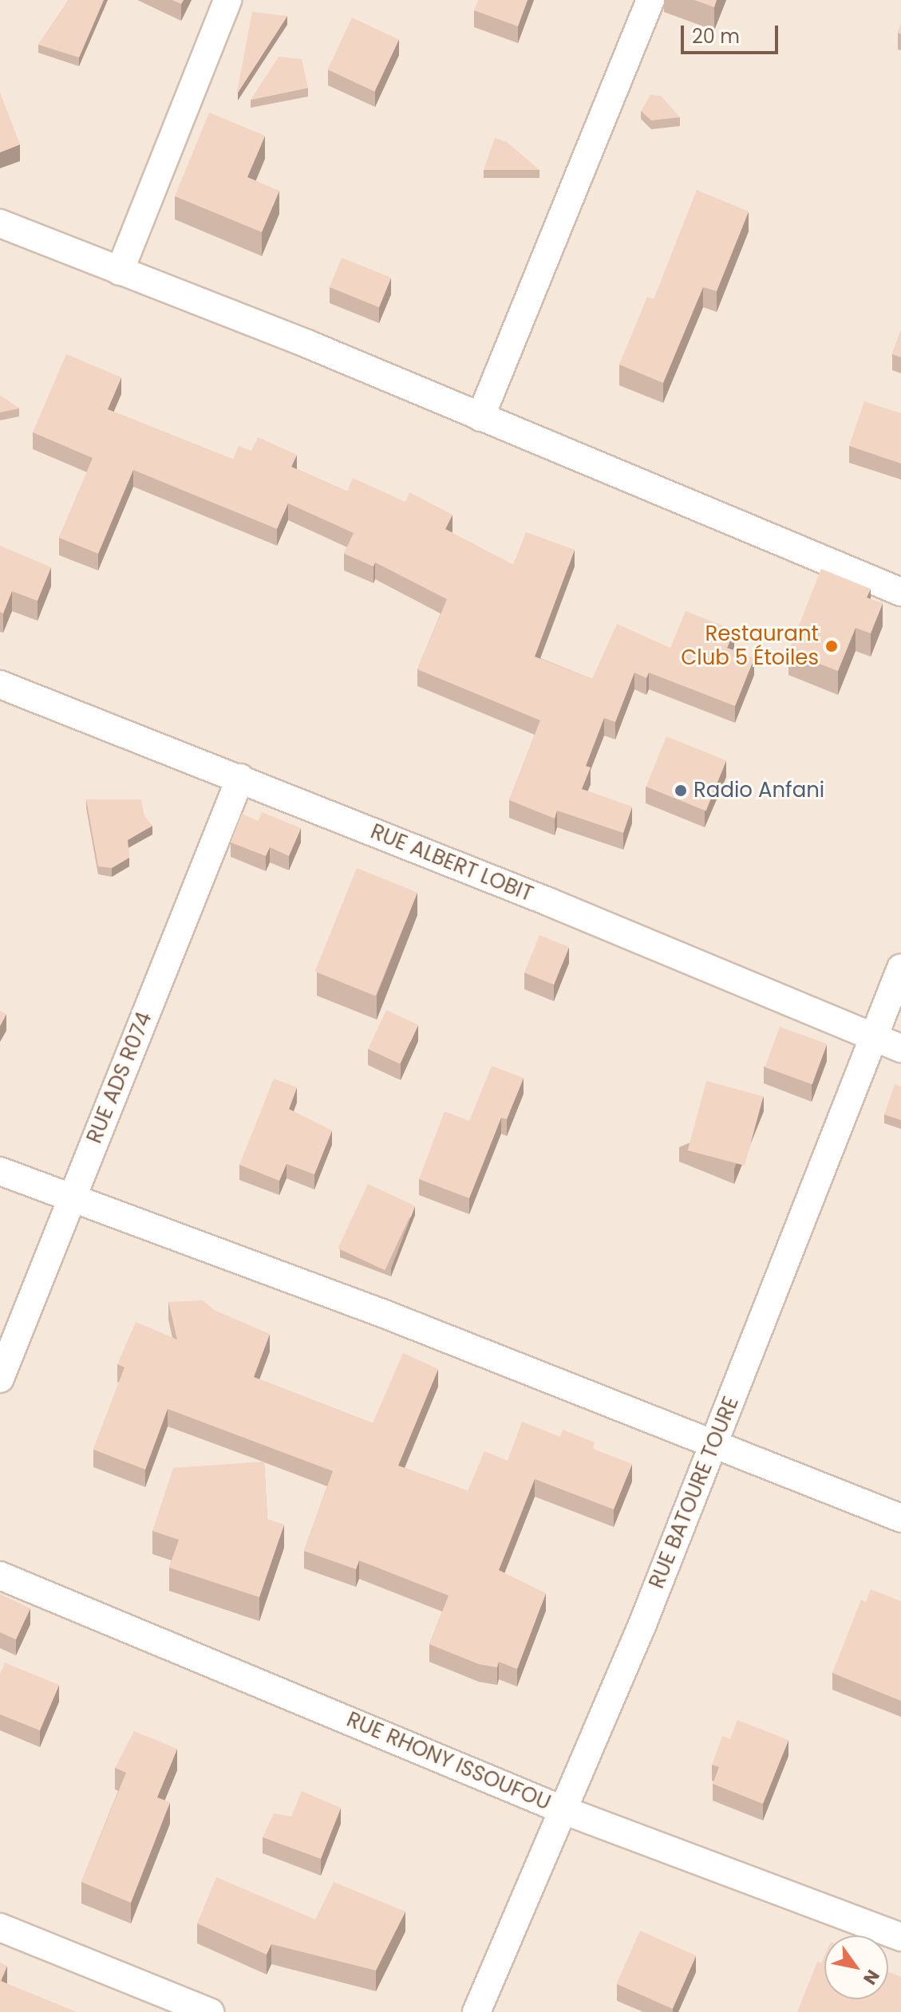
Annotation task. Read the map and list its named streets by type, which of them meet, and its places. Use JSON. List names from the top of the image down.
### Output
{
  "streets": {
    "street": [
      "RUE ALBERT LOBIT",
      "RUE ADS R074",
      "RUE BATOURE TOURE",
      "RUE RHONY ISSOUFOU"
    ]
  },
  "crossings": [
    ["RUE ALBERT LOBIT", "RUE ADS R074"],
    ["RUE ALBERT LOBIT", "RUE BATOURE TOURE"],
    ["RUE BATOURE TOURE", "RUE RHONY ISSOUFOU"]
  ],
  "places": ["Restaurant Club 5 Étoiles", "Radio Anfani"],
  "scale_bar": "20 m",
  "north": "bottom right"
}
